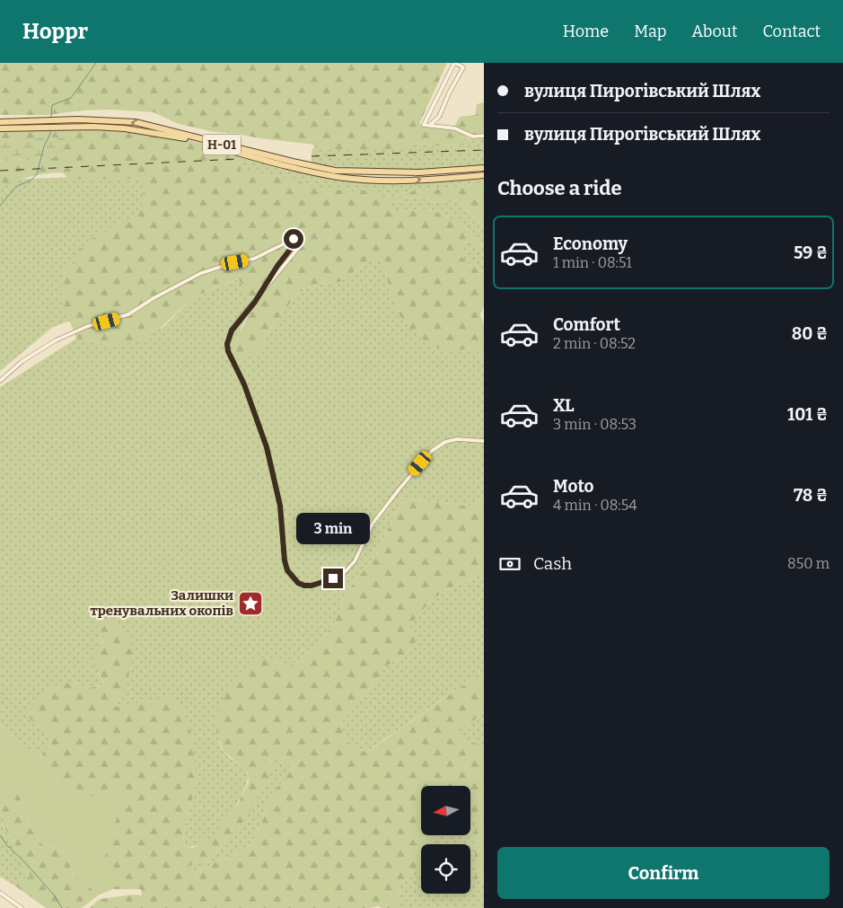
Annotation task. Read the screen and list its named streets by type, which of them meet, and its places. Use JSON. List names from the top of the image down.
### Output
{
  "streets": {
    "main road": ["Н-01"]
  },
  "places": {
    "place": ["Залишки тренувальних окопів"]
  },
  "north": "left",
  "page": {
    "header": "Hoppr",
    "nav": [
      "Home",
      "Map",
      "About",
      "Contact"
    ],
    "banner": ["вулиця Пирогівський Шлях", "вулиця Пирогівський Шлях"],
    "heading": "Choose a ride",
    "list": [
      {
        "name": "Economy",
        "note": "1 min · 08:51",
        "value": "59 ₴"
      },
      {
        "name": "Comfort",
        "note": "2 min · 08:52",
        "value": "80 ₴"
      },
      {
        "name": "XL",
        "note": "3 min · 08:53",
        "value": "101 ₴"
      },
      {
        "name": "Moto",
        "note": "4 min · 08:54",
        "value": "78 ₴"
      }
    ],
    "bubble": "3 min",
    "pay": ["Cash", "850 m"],
    "buttons": "Confirm"
  }
}
